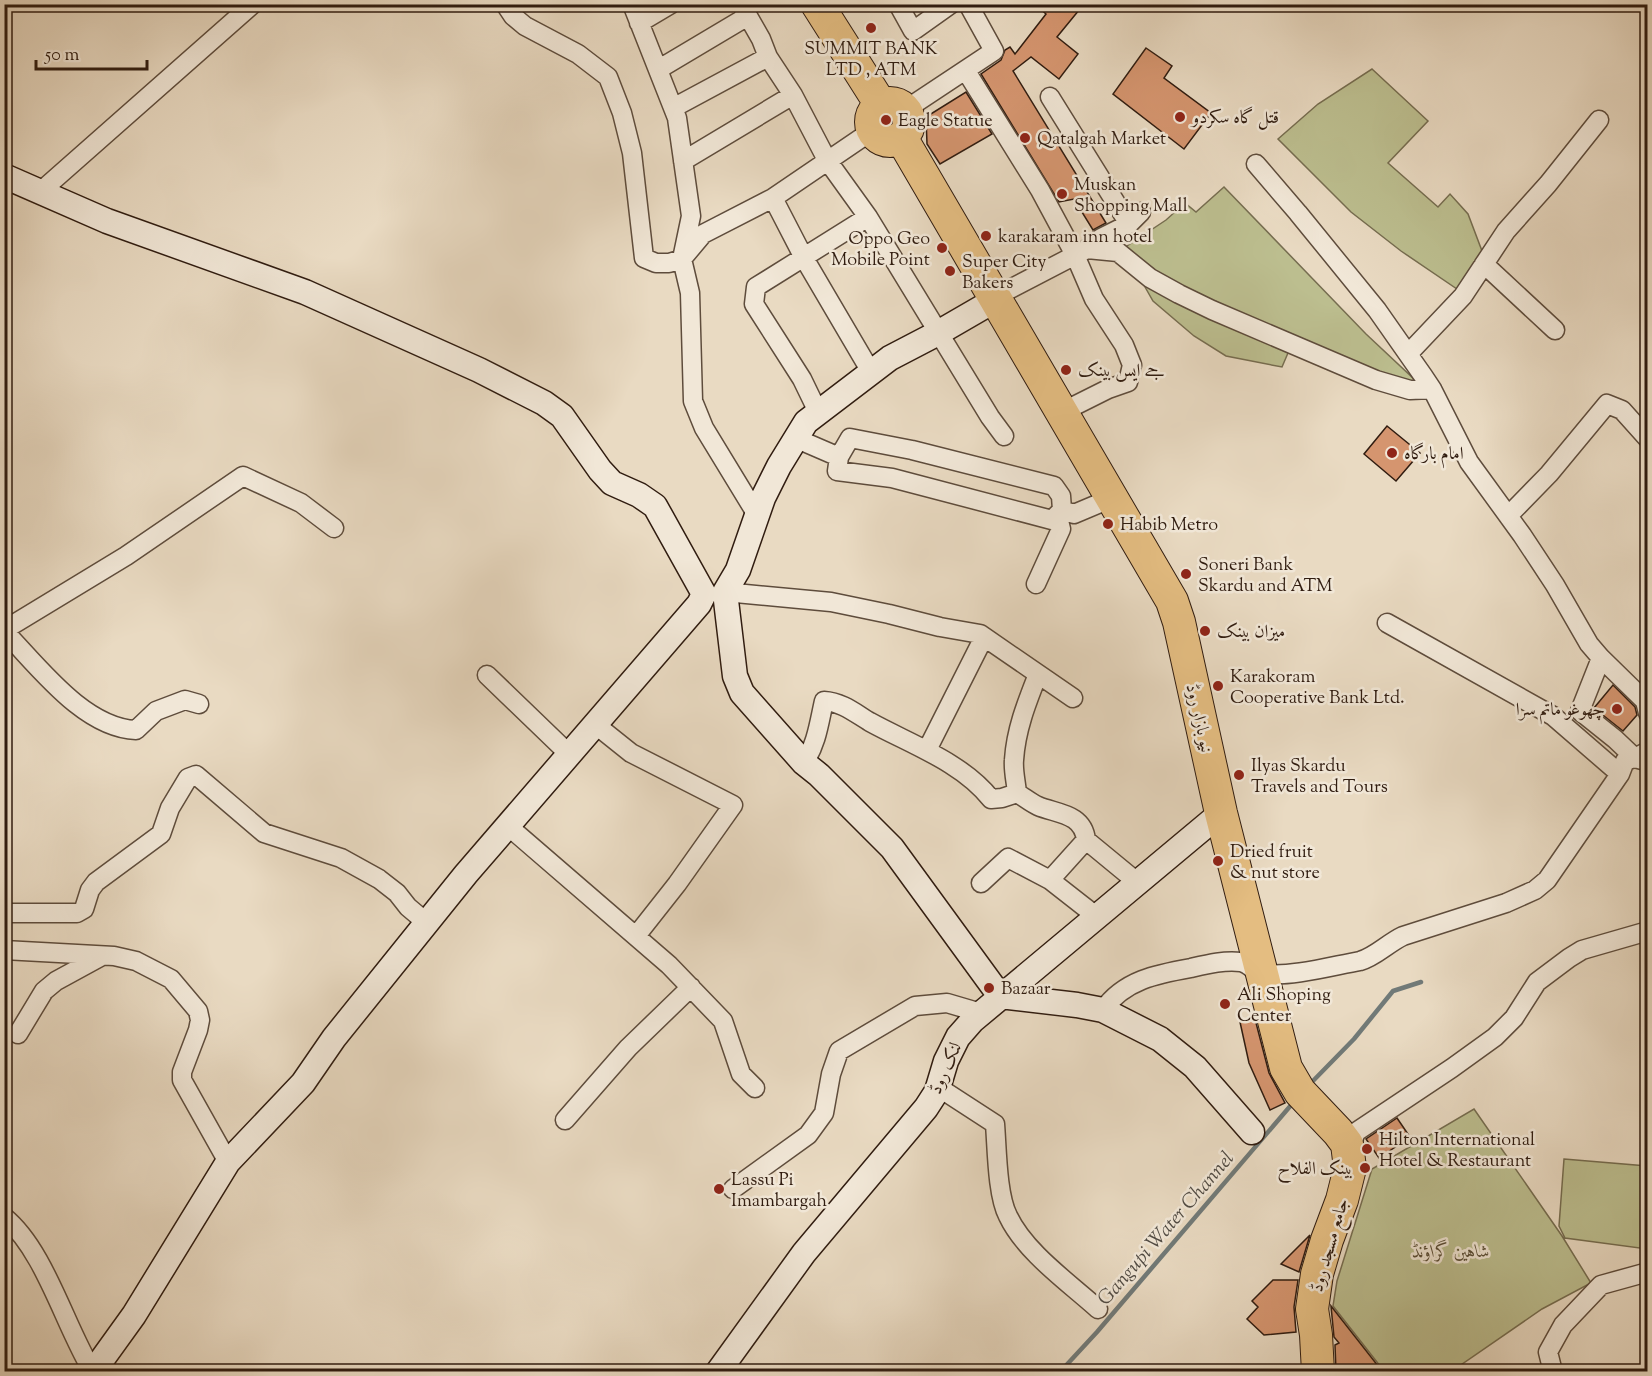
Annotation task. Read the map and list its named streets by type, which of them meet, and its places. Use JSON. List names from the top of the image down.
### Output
{
  "streets": {
    "highway": ["نیو بازار روڈ", "جامع مسجد روڈ"],
    "main road": ["لنک روڈ"]
  },
  "crossings": [
    ["نیو بازار روڈ", "لنک روڈ"],
    ["نیو بازار روڈ", "جامع مسجد روڈ"]
  ],
  "water": ["Gangupi Water Channel"],
  "parks": ["شاہین گراؤنڈ"],
  "places": [
    "SUMMIT BANK LTD , ATM",
    "قتل گاہ سکردو",
    "Eagle Statue",
    "Qatalgah Market",
    "Muskan Shopping Mall",
    "karakaram inn hotel",
    "Oppo Geo Mobile Point",
    "Super City Bakers",
    "جے ایس بینک",
    "امام بارگاہ",
    "Habib Metro",
    "Soneri Bank Skardu and ATM",
    "میزان بینک",
    "Karakoram Cooperative Bank Ltd.",
    "چھوغو ماتم سرا",
    "Ilyas Skardu Travels and Tours",
    "Dried fruit & nut store",
    "Bazaar",
    "Ali Shoping Center",
    "Hilton International Hotel & Restaurant",
    "بینک الفلاح",
    "Lassu Pi Imambargah"
  ],
  "scale_bar": "50 m"
}
